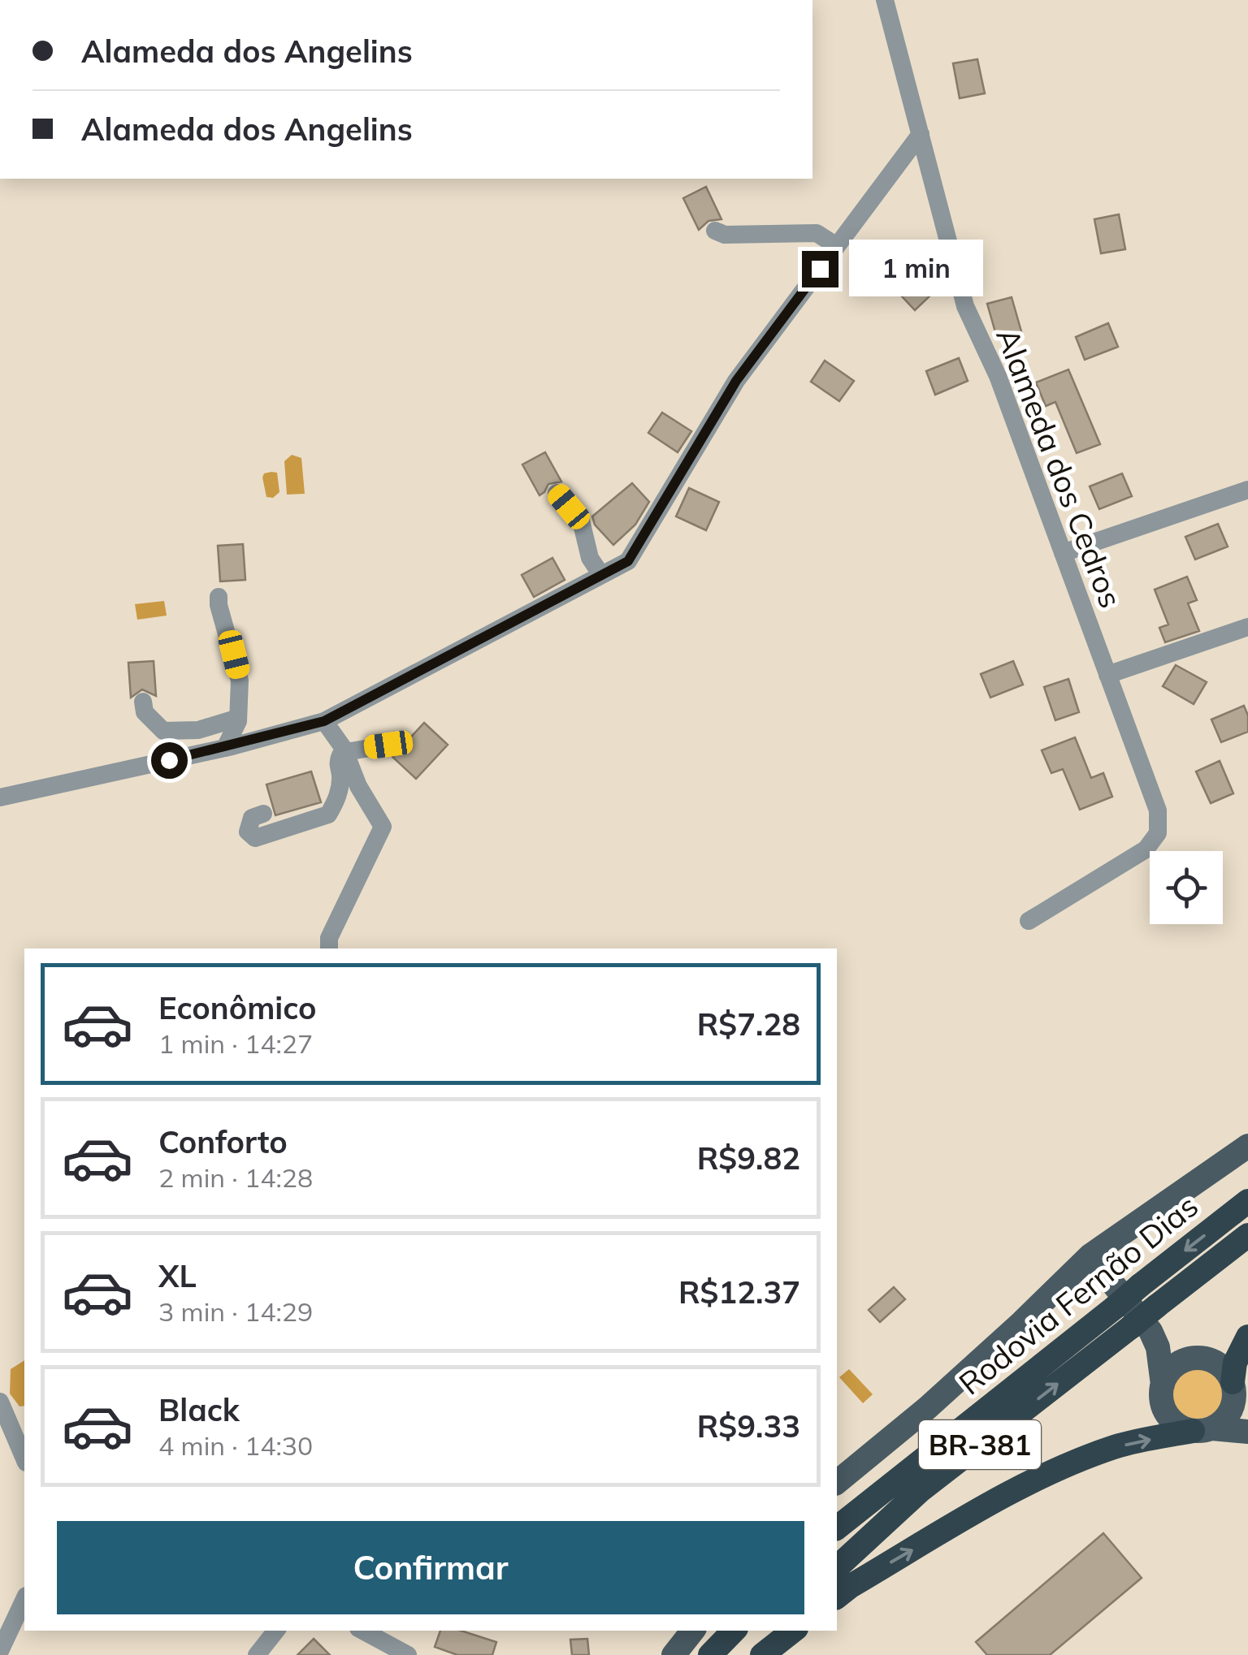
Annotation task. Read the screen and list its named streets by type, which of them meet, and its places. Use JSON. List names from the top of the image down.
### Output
{
  "streets": {
    "highway": ["Rodovia Fernão Dias", "BR-381"],
    "street": ["Alameda dos Cedros"]
  },
  "crossings": [
    ["Rodovia Fernão Dias", "BR-381"]
  ],
  "page": {
    "banner": ["Alameda dos Angelins", "Alameda dos Angelins"],
    "bubble": "1 min",
    "list": [
      {
        "name": "Econômico",
        "note": "1 min · 14:27",
        "value": "R$7.28"
      },
      {
        "name": "Conforto",
        "note": "2 min · 14:28",
        "value": "R$9.82"
      },
      {
        "name": "XL",
        "note": "3 min · 14:29",
        "value": "R$12.37"
      },
      {
        "name": "Black",
        "note": "4 min · 14:30",
        "value": "R$9.33"
      }
    ],
    "buttons": "Confirmar"
  }
}
